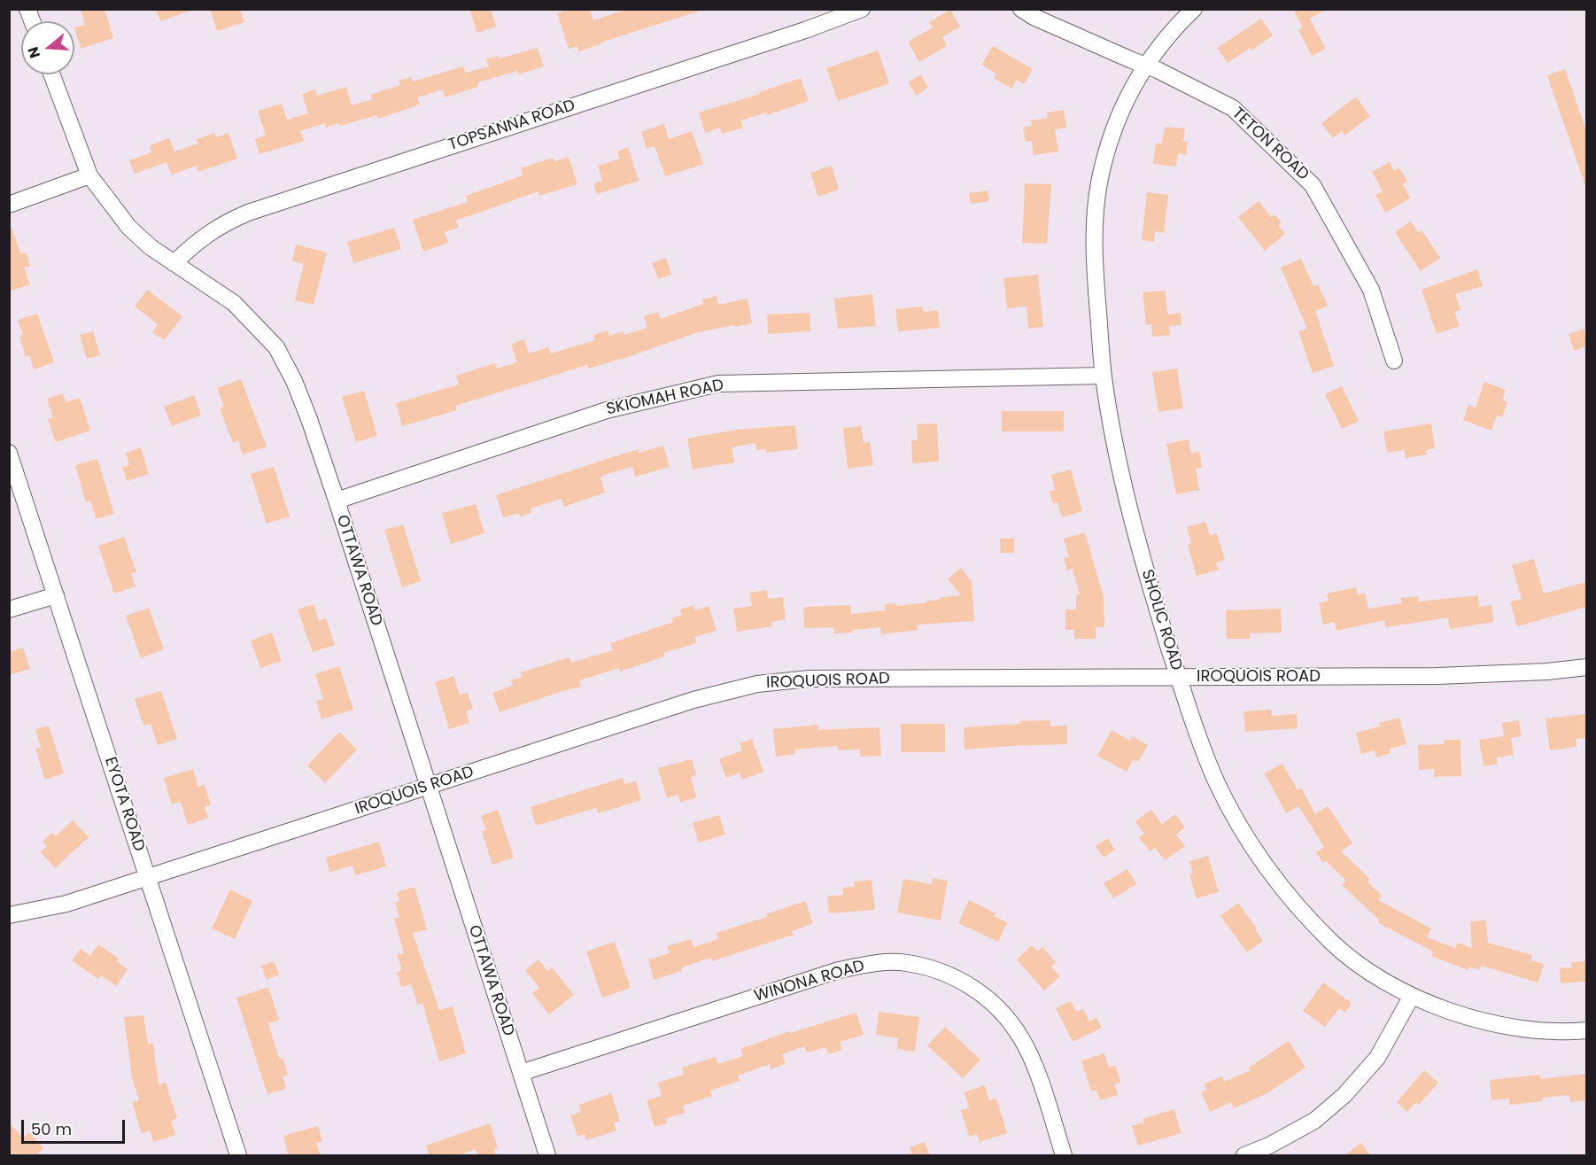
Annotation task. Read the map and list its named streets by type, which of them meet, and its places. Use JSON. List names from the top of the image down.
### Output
{
  "streets": {
    "street": [
      "TOPSANNA ROAD",
      "TETON ROAD",
      "SKIOMAH ROAD",
      "OTTAWA ROAD",
      "SHOLIC ROAD",
      "IROQUOIS ROAD",
      "EYOTA ROAD",
      "WINONA ROAD"
    ]
  },
  "crossings": [
    ["TOPSANNA ROAD", "OTTAWA ROAD"],
    ["TETON ROAD", "SHOLIC ROAD"],
    ["SKIOMAH ROAD", "OTTAWA ROAD"],
    ["SKIOMAH ROAD", "SHOLIC ROAD"],
    ["OTTAWA ROAD", "IROQUOIS ROAD"],
    ["OTTAWA ROAD", "WINONA ROAD"],
    ["SHOLIC ROAD", "IROQUOIS ROAD"],
    ["IROQUOIS ROAD", "EYOTA ROAD"]
  ],
  "scale_bar": "50 m",
  "north": "left"
}
